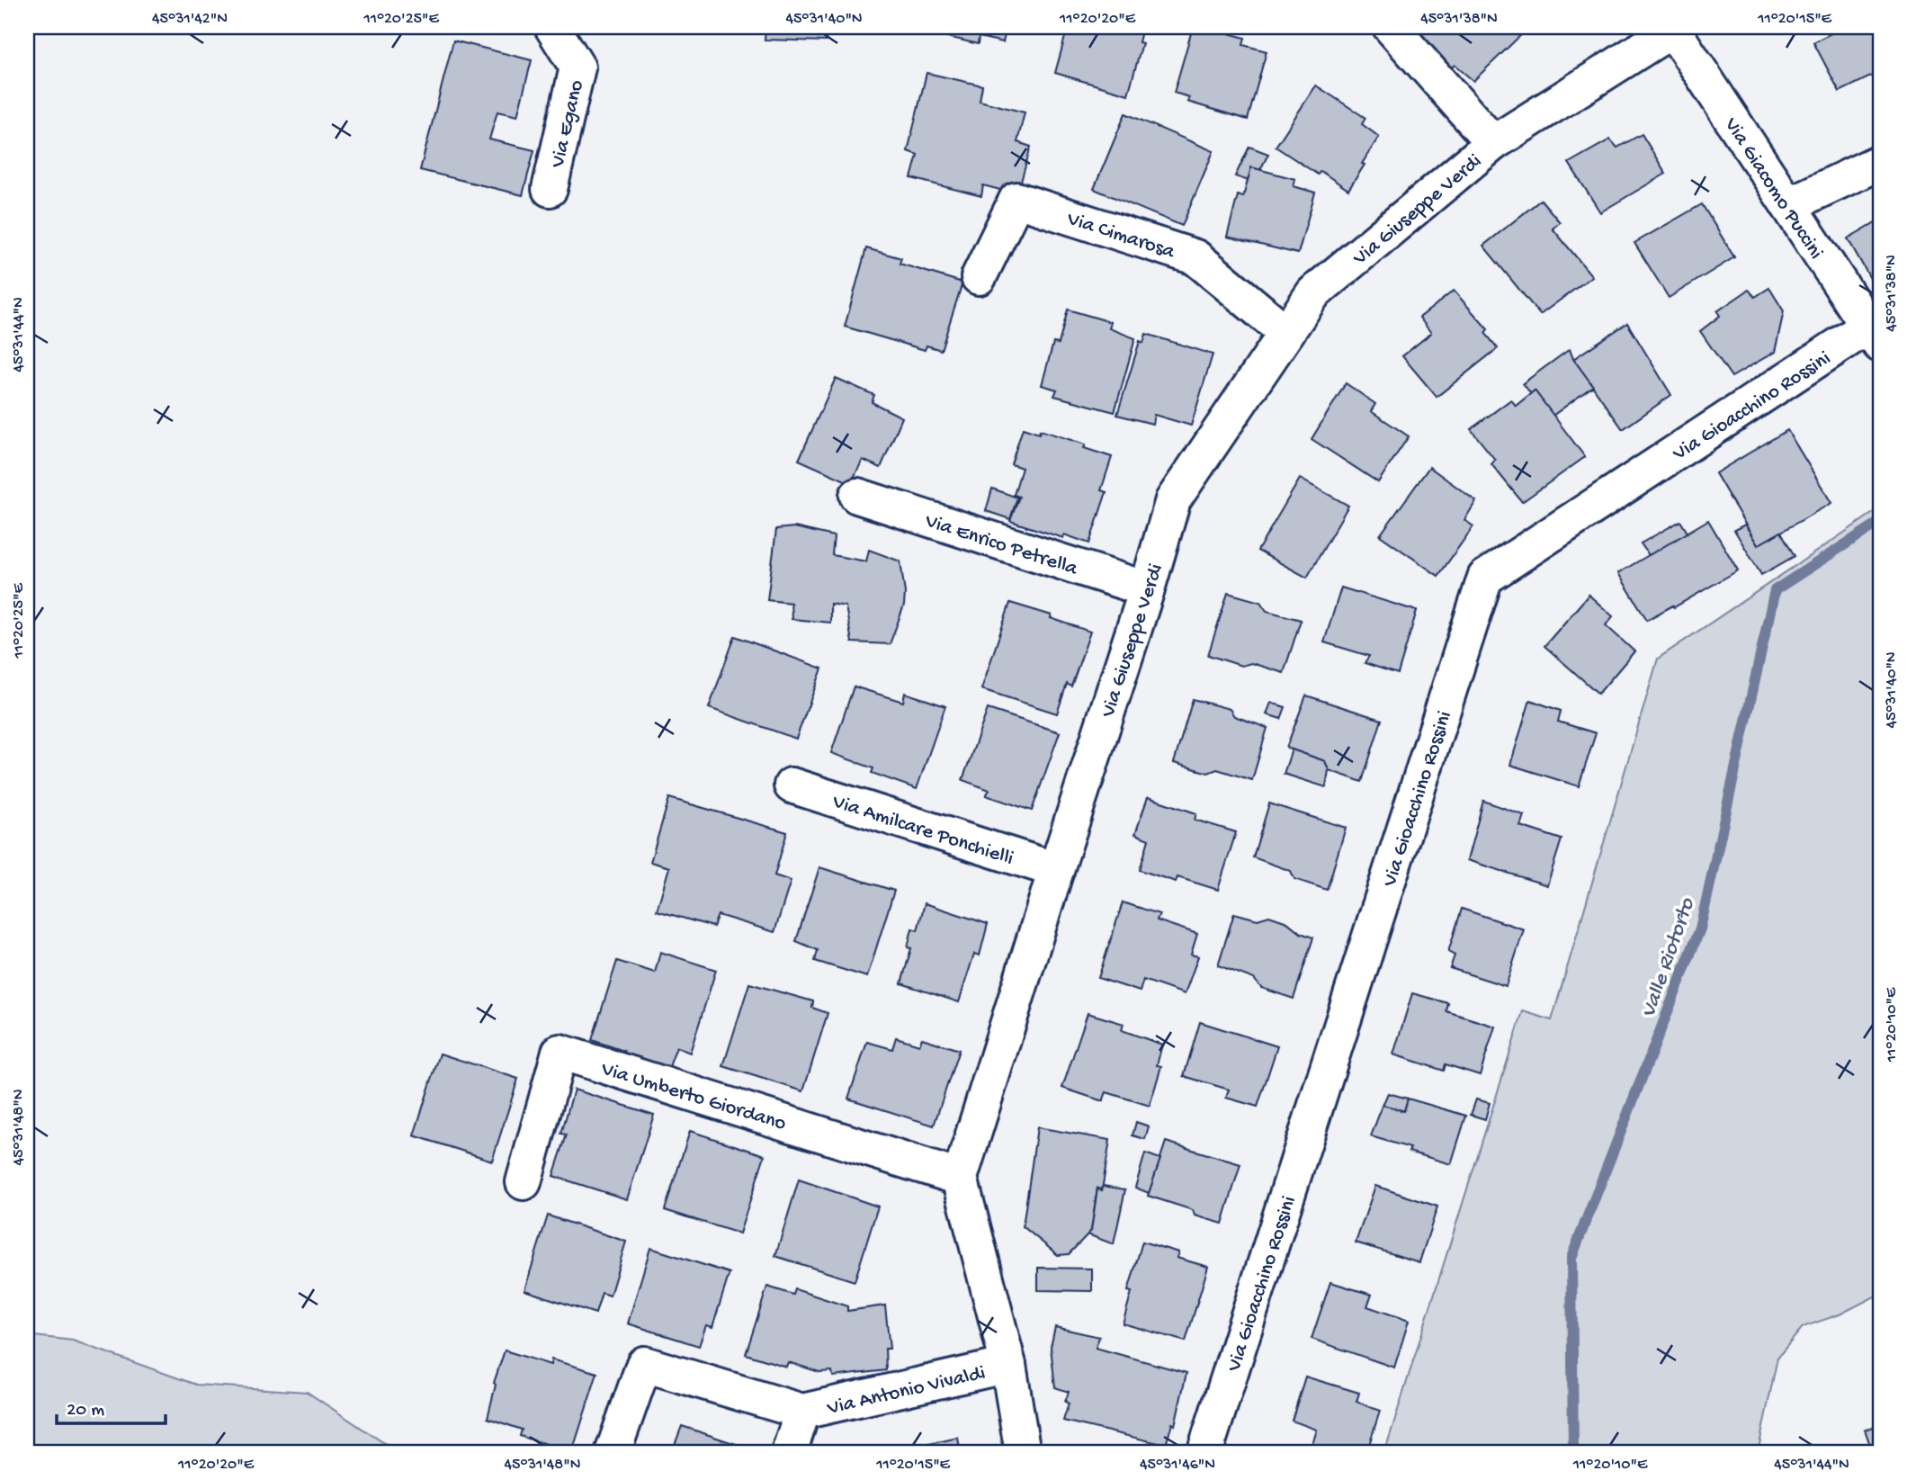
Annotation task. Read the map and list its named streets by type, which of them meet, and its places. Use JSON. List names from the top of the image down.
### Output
{
  "streets": {
    "street": [
      "Via Egano",
      "Via Giacomo Puccini",
      "Via Giuseppe Verdi",
      "Via Cimarosa",
      "Via Gioacchino Rossini",
      "Via Enrico Petrella",
      "Via Amilcare Ponchielli",
      "Via Umberto Giordano",
      "Via Antonio Vivaldi"
    ]
  },
  "crossings": [
    ["Via Giacomo Puccini", "Via Giuseppe Verdi"],
    ["Via Giacomo Puccini", "Via Gioacchino Rossini"],
    ["Via Giuseppe Verdi", "Via Cimarosa"],
    ["Via Giuseppe Verdi", "Via Enrico Petrella"],
    ["Via Giuseppe Verdi", "Via Amilcare Ponchielli"],
    ["Via Giuseppe Verdi", "Via Umberto Giordano"]
  ],
  "water": ["Valle Riotorto"],
  "scale_bar": "20 m",
  "coordinates": [
    "45°31'42\"N",
    "11°20'25\"E",
    "45°31'40\"N",
    "11°20'20\"E",
    "45°31'38\"N",
    "11°20'15\"E",
    "45°31'44\"N",
    "11°20'10\"E",
    "45°31'48\"N",
    "45°31'46\"N"
  ]
}
